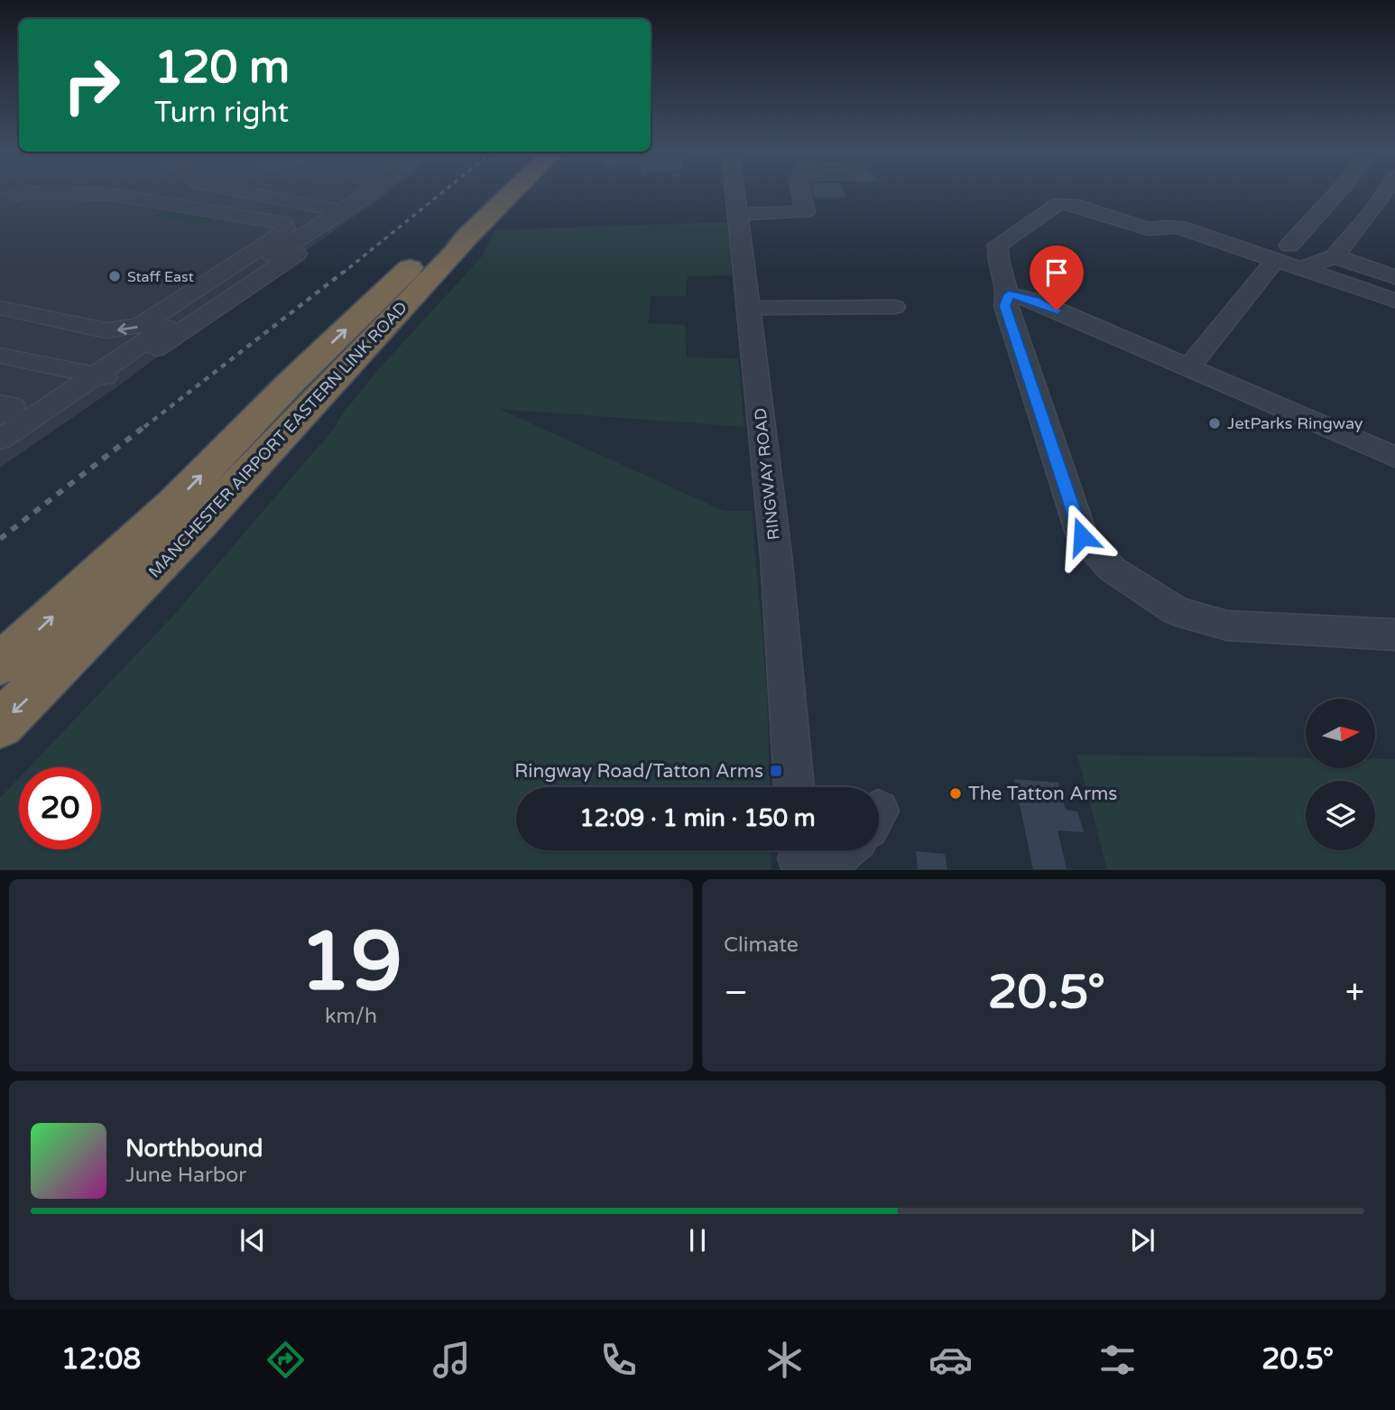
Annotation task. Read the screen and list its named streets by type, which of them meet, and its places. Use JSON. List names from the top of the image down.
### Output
{
  "streets": {
    "highway": ["MANCHESTER AIRPORT EASTERN LINK ROAD"],
    "street": ["RINGWAY ROAD"]
  },
  "places": {
    "other": ["Staff East", "JetParks Ringway", "The Tatton Arms"],
    "transit": ["Ringway Road/Tatton Arms"]
  },
  "north": "right",
  "page": {
    "turn": ["120 m", "Turn right"],
    "limit": "20",
    "trip": "12:09 · 1 min · 150 m",
    "tile": [
      ["19", "km/h"],
      "Climate"
    ],
    "heat": ["−", "20.5°", "+"],
    "song": ["Northbound", "June Harbor"],
    "tabs": ["12:08", "20.5°"]
  }
}
